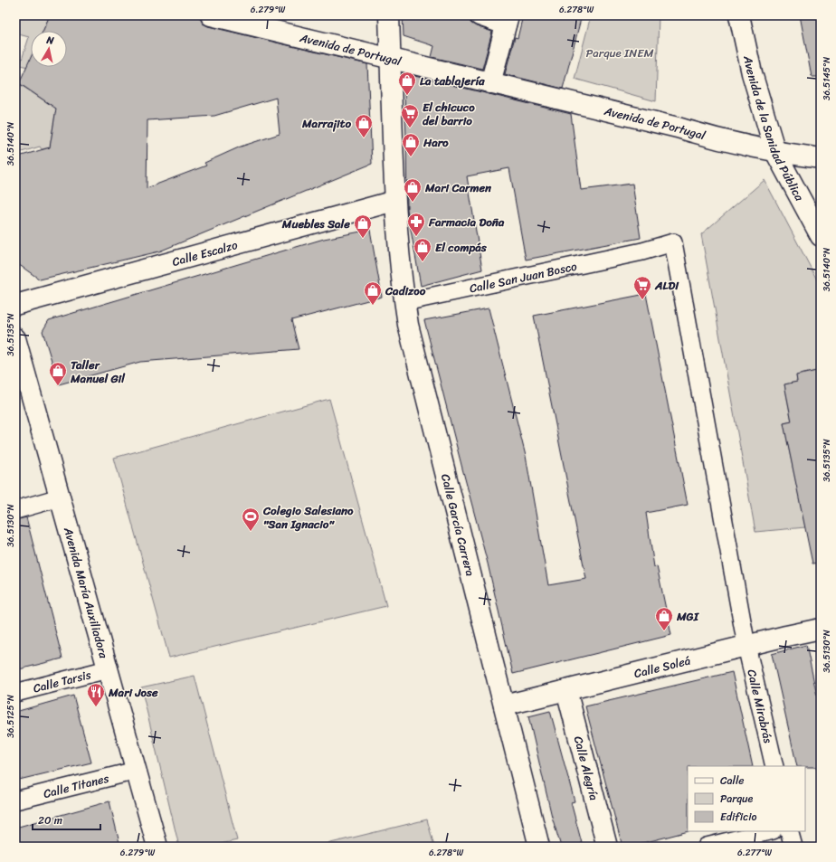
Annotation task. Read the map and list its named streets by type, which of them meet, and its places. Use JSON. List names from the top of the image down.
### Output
{
  "streets": {
    "street": [
      "Avenida de Portugal",
      "Avenida de la Sanidad Pública",
      "Calle Escalzo",
      "Calle San Juan Bosco",
      "Calle García Carrera",
      "Avenida María Auxiliadora",
      "Calle Soleá",
      "Calle Tarsis",
      "Calle Mirabrás",
      "Calle Alegría",
      "Calle Titanes"
    ]
  },
  "crossings": [
    ["Avenida de Portugal", "Avenida de la Sanidad Pública"],
    ["Avenida de Portugal", "Calle García Carrera"],
    ["Calle Escalzo", "Calle García Carrera"],
    ["Calle San Juan Bosco", "Calle García Carrera"],
    ["Calle San Juan Bosco", "Calle Soleá"],
    ["Calle San Juan Bosco", "Calle Mirabrás"],
    ["Calle García Carrera", "Calle Soleá"],
    ["Avenida María Auxiliadora", "Calle Tarsis"],
    ["Avenida María Auxiliadora", "Calle Titanes"],
    ["Calle Soleá", "Calle Mirabrás"],
    ["Calle Soleá", "Calle Alegría"]
  ],
  "parks": ["Parque INEM"],
  "places": {
    "shop": [
      "La tablajería",
      "Marrajito",
      "Haro",
      "Mari Carmen",
      "Muebles Sale",
      "El compás",
      "Cadizoo",
      "Taller Manuel Gil",
      "MGI"
    ],
    "supermarket": ["El chicuco del barrio", "ALDI"],
    "pharmacy": ["Farmacia Doña"],
    "sports": ["Colegio Salesiano \"San Ignacio\""],
    "restaurant": ["Mari Jose"]
  },
  "legend": ["Calle", "Parque", "Edificio"],
  "scale_bar": "20 m",
  "north": "top",
  "coordinates": [
    "6.279°W",
    "6.278°W",
    "36.5145°N",
    "36.5140°N",
    "36.5135°N",
    "36.5130°N",
    "36.5125°N",
    "6.277°W"
  ]
}
